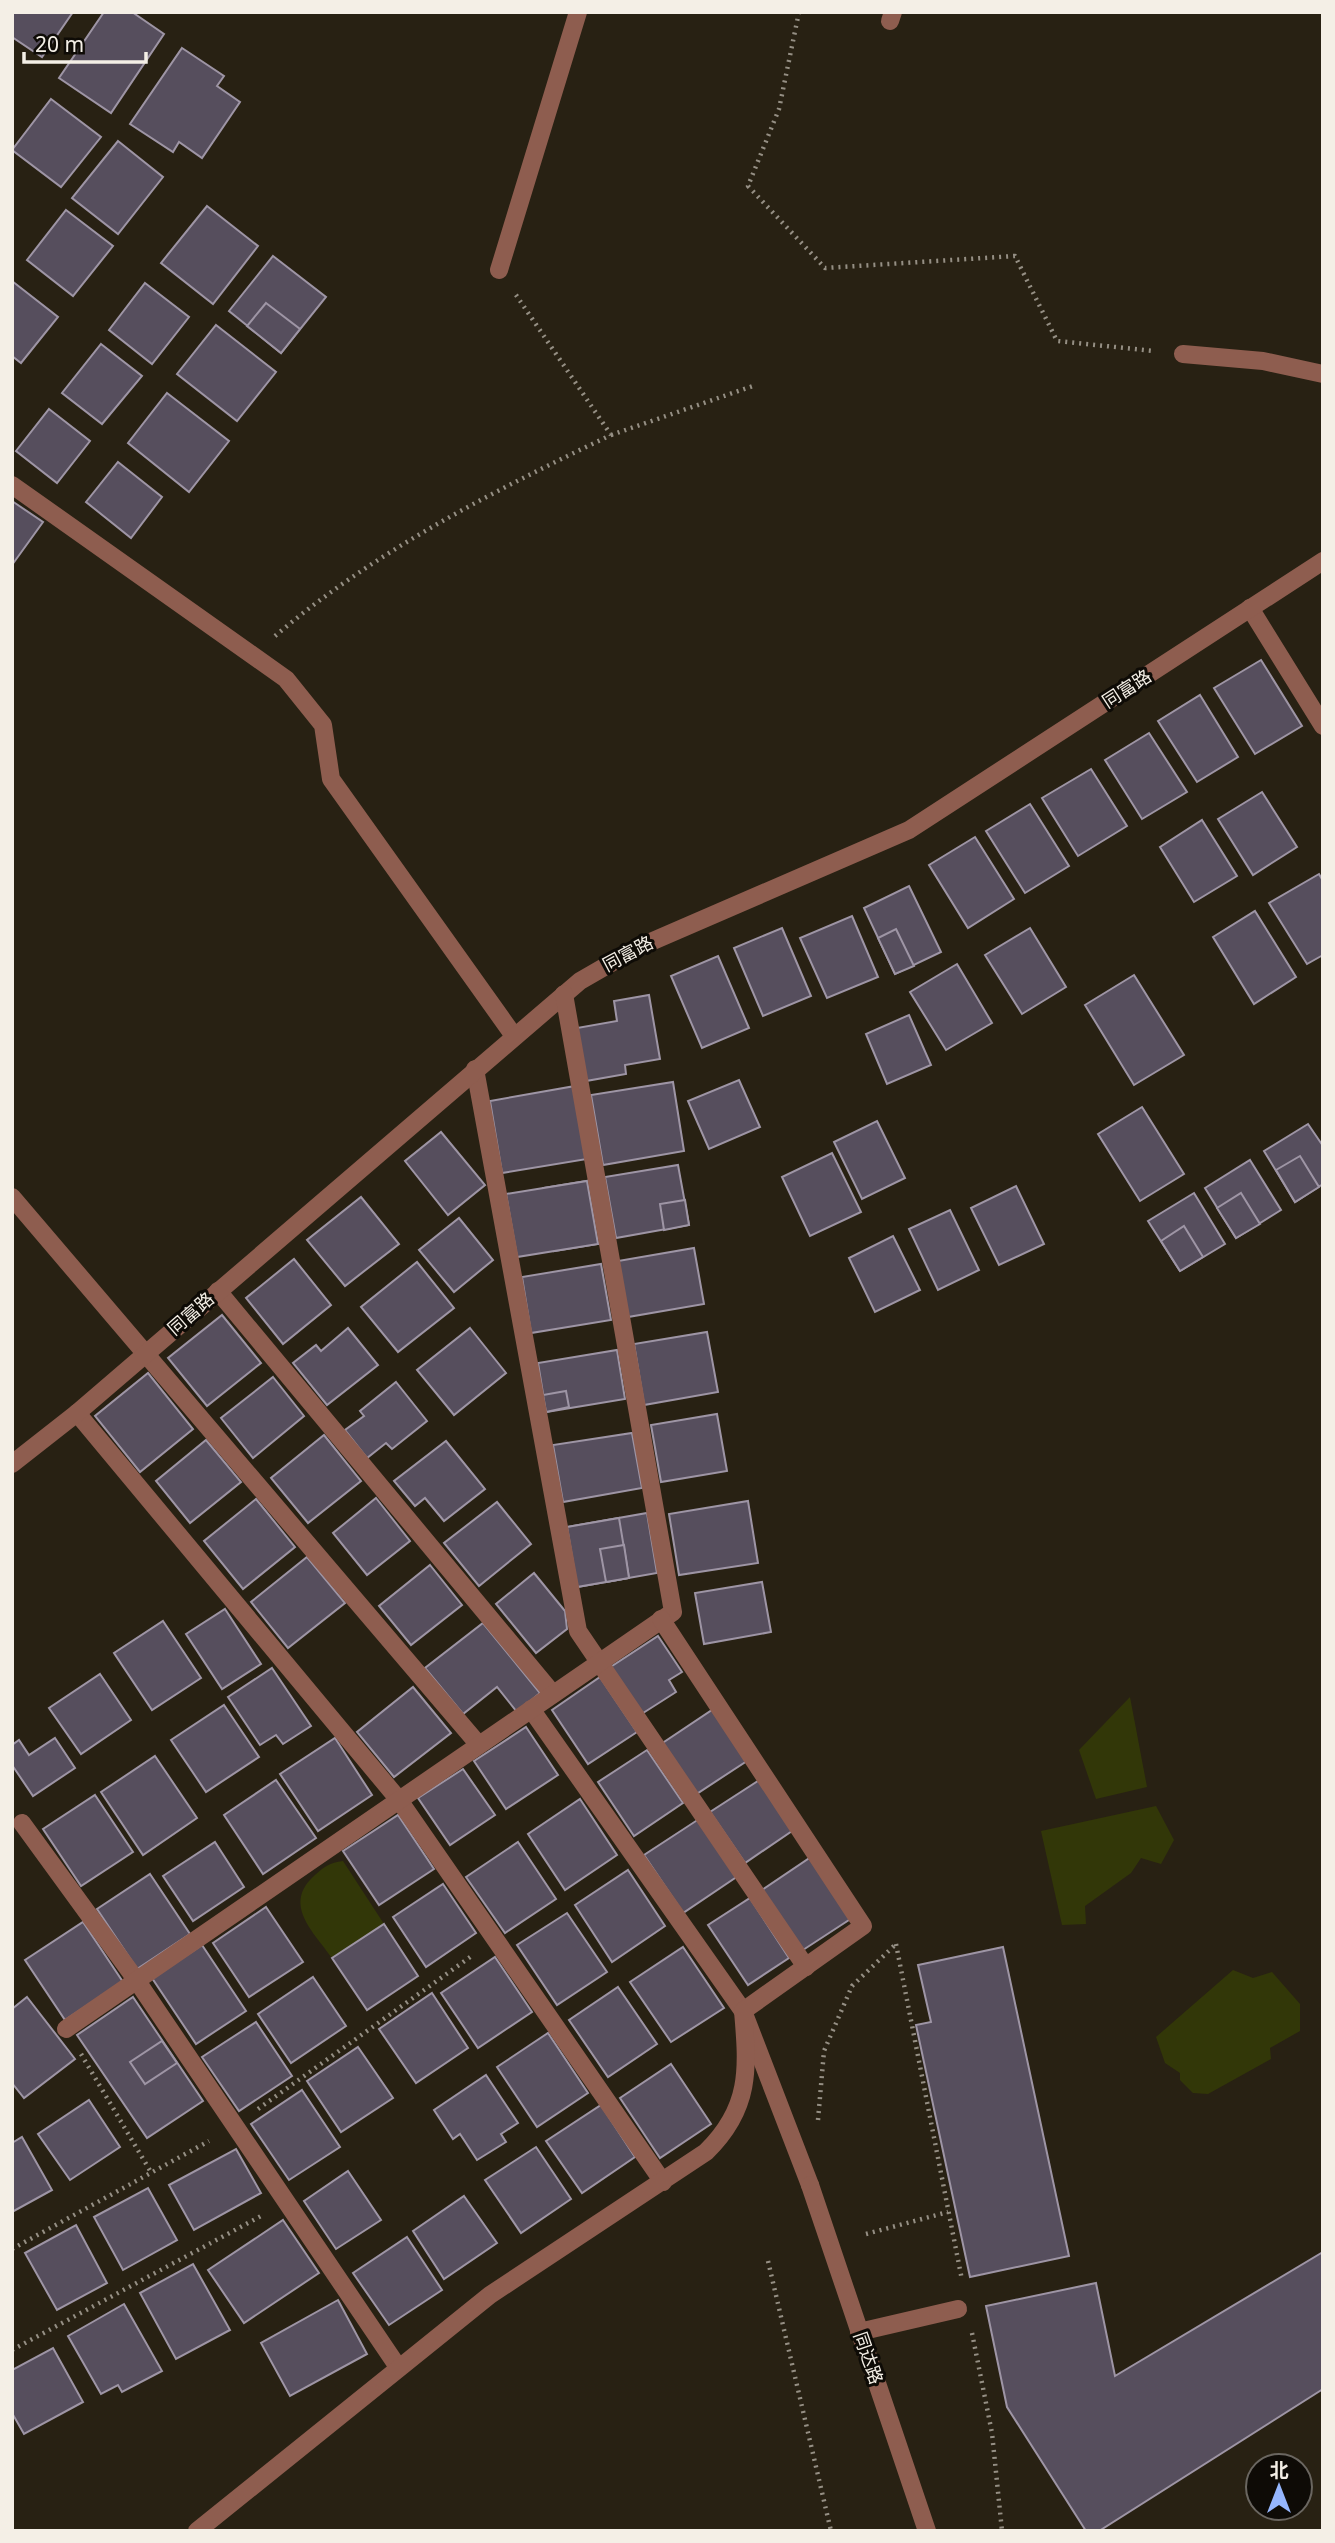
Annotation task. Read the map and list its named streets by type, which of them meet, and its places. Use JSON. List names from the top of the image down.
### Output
{
  "streets": {
    "street": ["同富路", "同达路"]
  },
  "scale_bar": "20 m",
  "north": "top"
}
